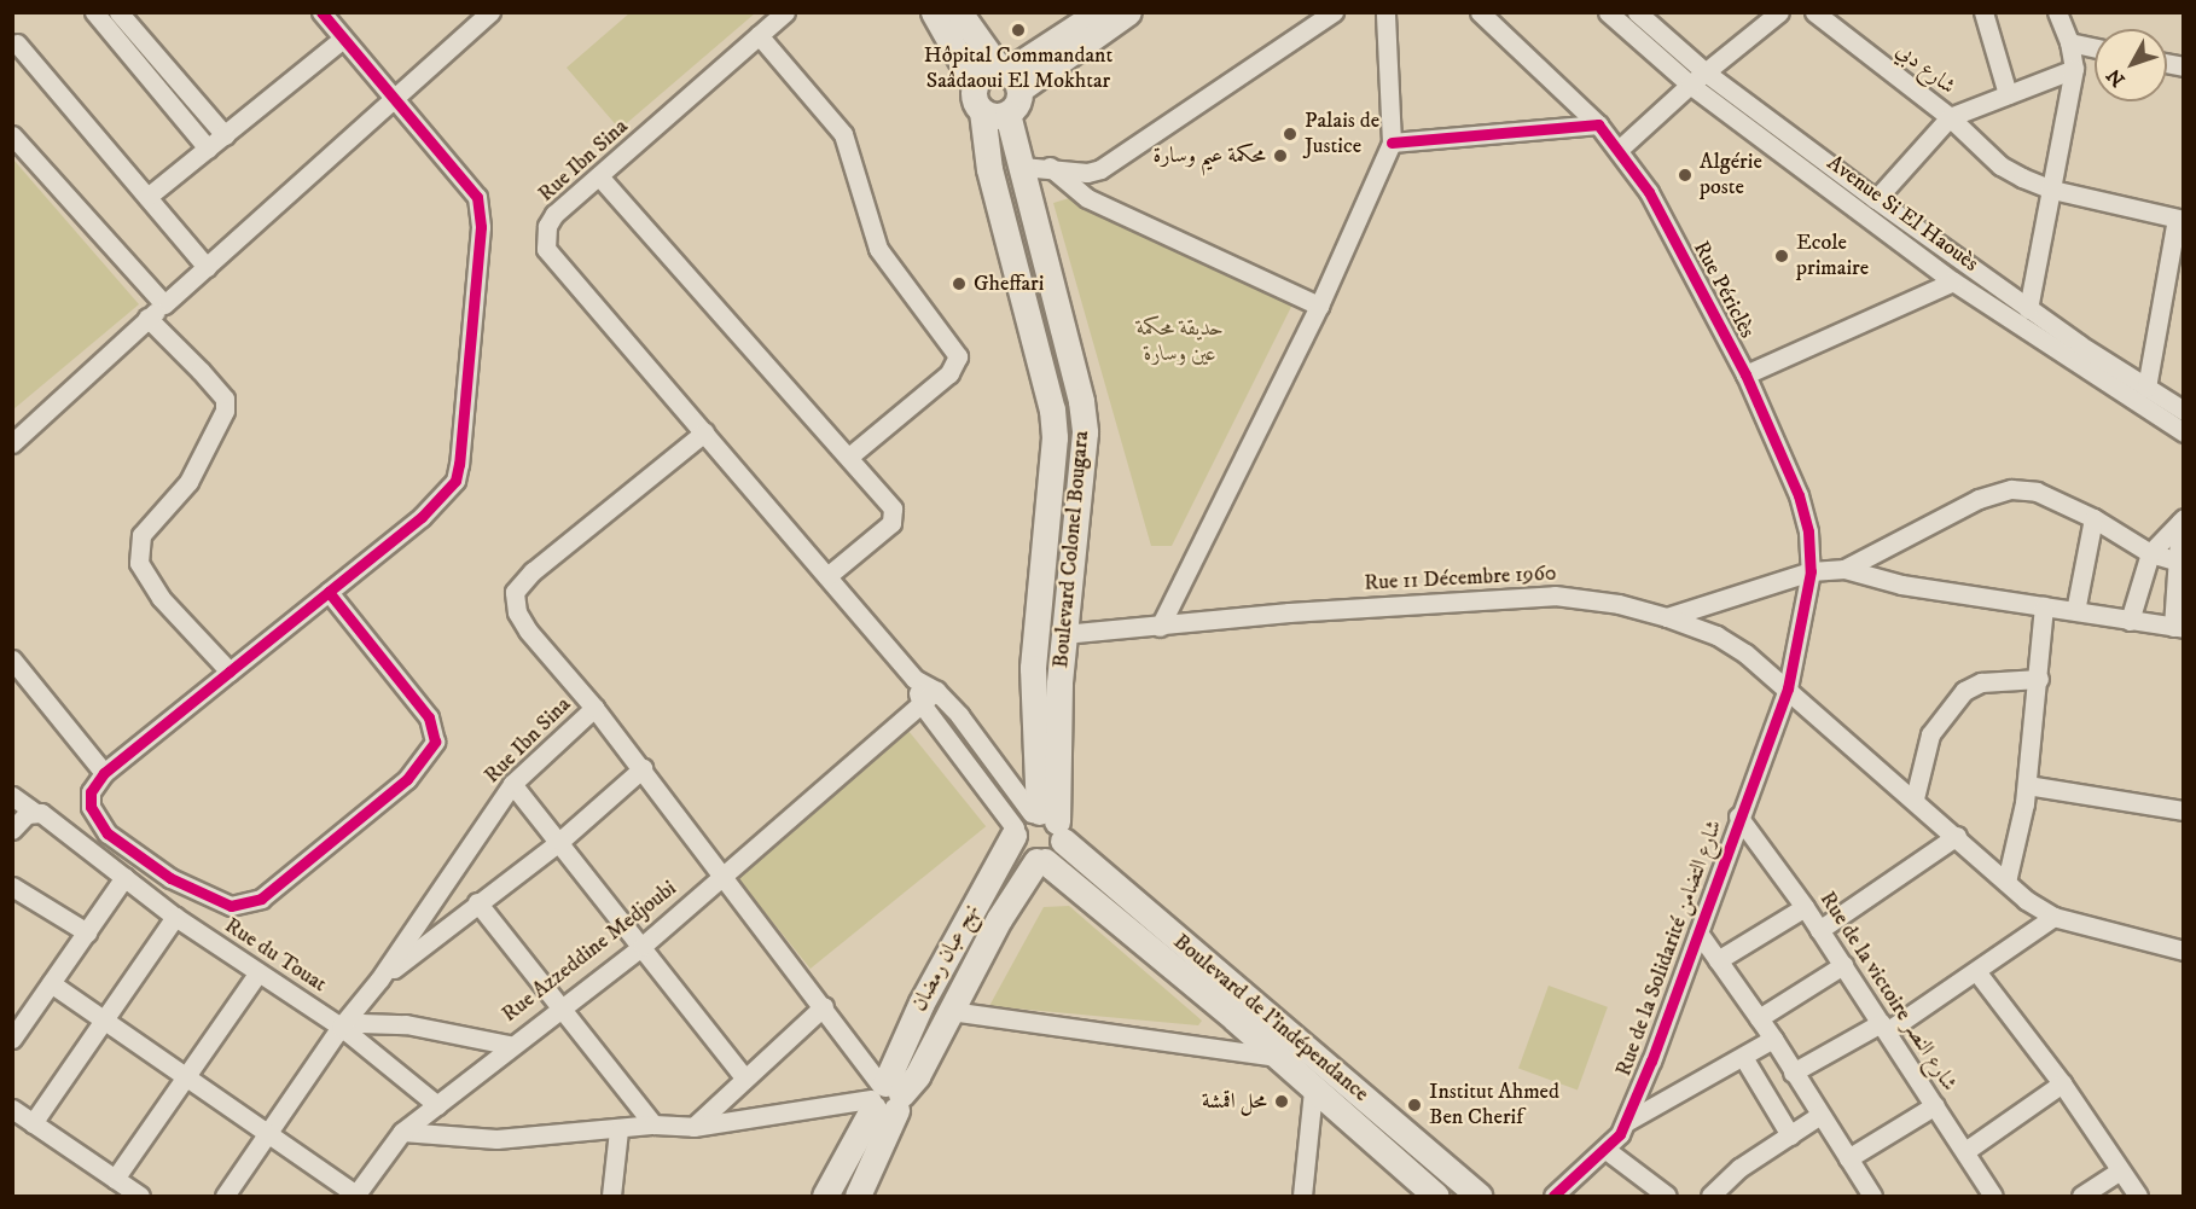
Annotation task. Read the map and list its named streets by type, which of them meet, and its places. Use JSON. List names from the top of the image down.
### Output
{
  "streets": {
    "main road": ["Boulevard Colonel Bougara", "نهج عبان رمضان", "Boulevard de l'indépendance"],
    "street": [
      "شارع دبي",
      "Rue Ibn Sina",
      "Avenue Si El Haouès",
      "Rue Périclès",
      "Rue 11 Décembre 1960",
      "Rue de la Solidarité شارع التضامن",
      "Rue Azzeddine Medjoubi",
      "Rue du Touat",
      "Rue de la victoire شارع النصر"
    ]
  },
  "crossings": [
    ["Rue Ibn Sina", "Rue du Touat"],
    ["Rue Périclès", "Rue 11 Décembre 1960"],
    ["Rue Périclès", "Rue de la Solidarité شارع التضامن"],
    ["Boulevard Colonel Bougara", "Rue 11 Décembre 1960"],
    ["Boulevard Colonel Bougara", "نهج عبان رمضان"],
    ["Boulevard Colonel Bougara", "Boulevard de l'indépendance"],
    ["Rue 11 Décembre 1960", "Rue de la Solidarité شارع التضامن"],
    ["Rue de la Solidarité شارع التضامن", "Rue de la victoire شارع النصر"],
    ["نهج عبان رمضان", "Boulevard de l'indépendance"]
  ],
  "parks": ["حديقة محكمة عين وسارة"],
  "places": [
    "Hôpital Commandant Saâdaoui El Mokhtar",
    "Palais de Justice",
    "محكمة عيم وسارة",
    "Algérie poste",
    "Ecole primaire",
    "Gheffari",
    "محل اقمشة",
    "Institut Ahmed Ben Cherif"
  ],
  "north": "bottom left"
}
